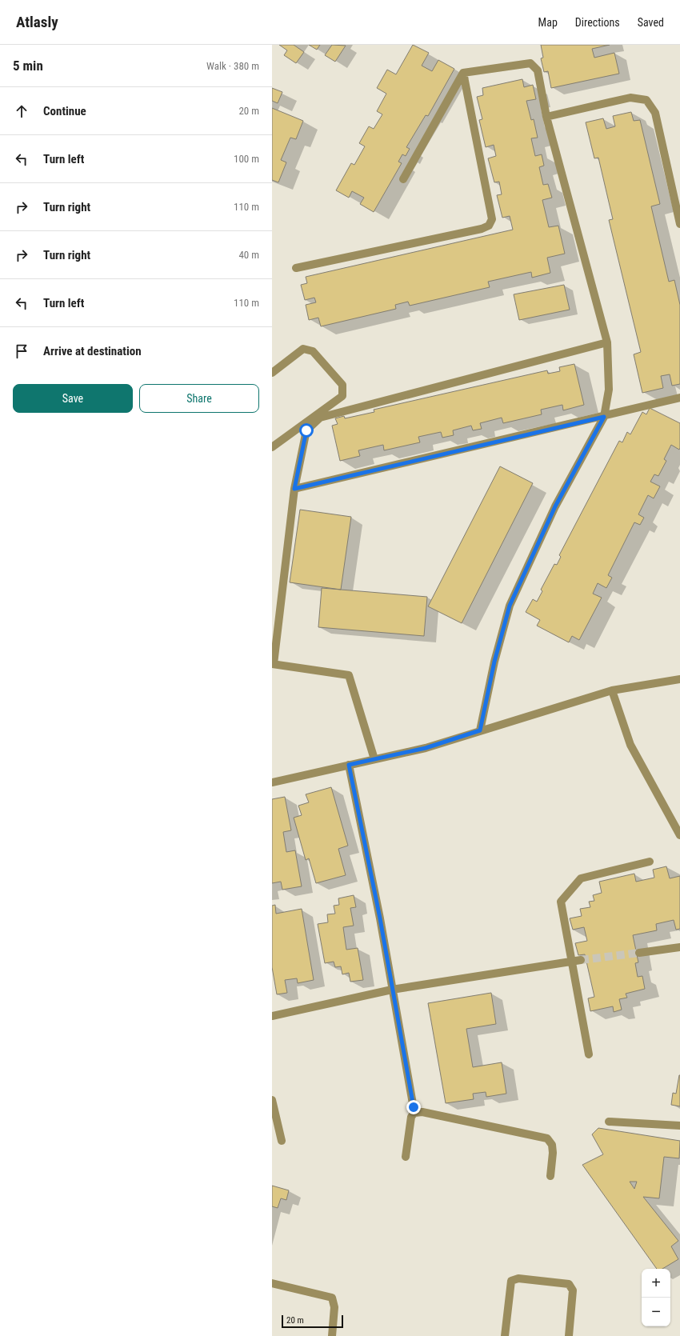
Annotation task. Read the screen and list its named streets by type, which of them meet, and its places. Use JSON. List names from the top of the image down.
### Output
{
  "scale_bar": "20 m",
  "page": {
    "header": "Atlasly",
    "nav": ["Map", "Directions", "Saved"],
    "heading": ["5 min", "Walk · 380 m"],
    "list": [
      ["Continue", "20 m"],
      ["Turn left", "100 m"],
      ["Turn right", "110 m"],
      ["Turn right", "40 m"],
      ["Turn left", "110 m"],
      "Arrive at destination"
    ],
    "buttons": ["Save", "Share"],
    "map_buttons": ["+", "−"],
    "scale": "20 m"
  }
}
